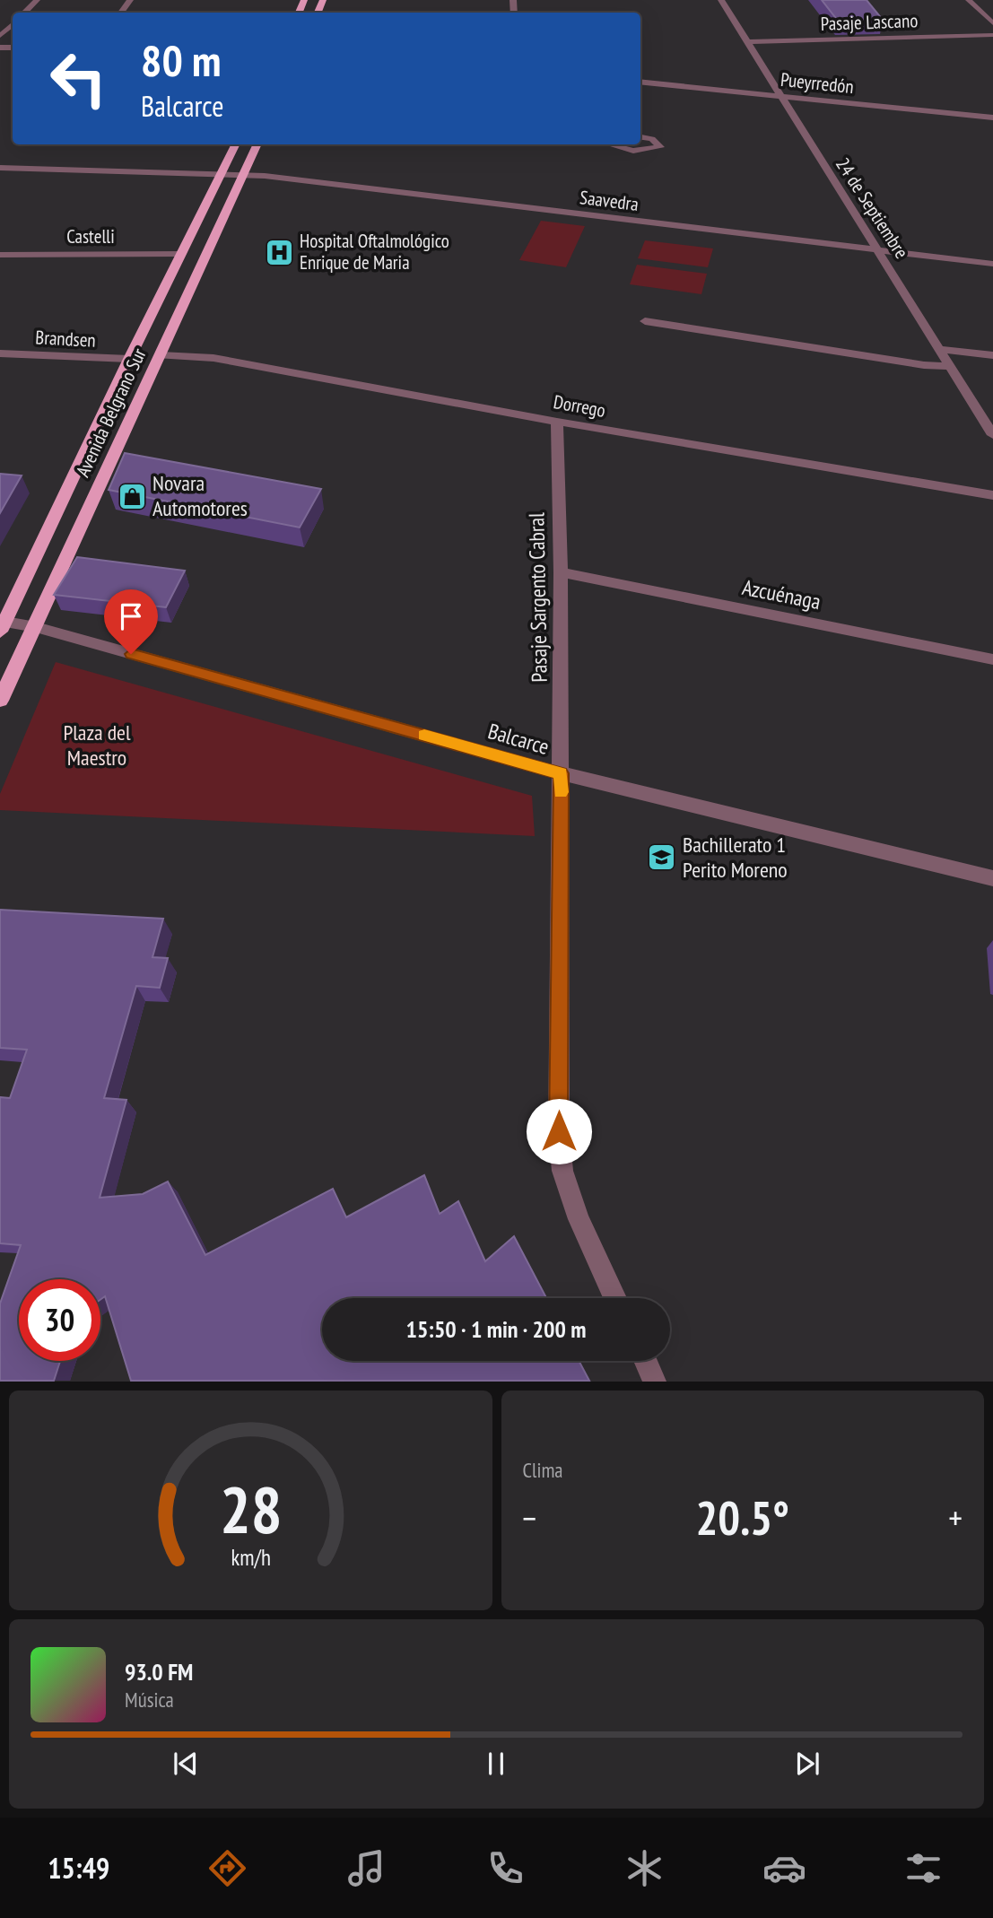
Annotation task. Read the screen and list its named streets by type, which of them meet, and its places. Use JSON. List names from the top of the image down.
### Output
{
  "streets": {
    "highway": ["Avenida Belgrano Sur"],
    "street": [
      "Pasaje Lascano",
      "Pueyrredón",
      "Saavedra",
      "24 de Septiembre",
      "Castelli",
      "Brandsen",
      "Dorrego",
      "Azcuénaga",
      "Pasaje Sargento Cabral",
      "Balcarce"
    ]
  },
  "crossings": [
    ["Pasaje Lascano", "24 de Septiembre"],
    ["Pueyrredón", "24 de Septiembre"],
    ["Saavedra", "24 de Septiembre"],
    ["Saavedra", "Avenida Belgrano Sur"],
    ["Castelli", "Avenida Belgrano Sur"],
    ["Brandsen", "Avenida Belgrano Sur"],
    ["Dorrego", "Avenida Belgrano Sur"],
    ["Dorrego", "Pasaje Sargento Cabral"],
    ["Avenida Belgrano Sur", "Balcarce"],
    ["Azcuénaga", "Pasaje Sargento Cabral"],
    ["Pasaje Sargento Cabral", "Balcarce"]
  ],
  "parks": ["Plaza del Maestro"],
  "places": {
    "hospital": ["Hospital Oftalmológico Enrique de Maria"],
    "shop": ["Novara Automotores"],
    "school or university": ["Bachillerato 1 Perito Moreno"]
  },
  "page": {
    "turn": ["80 m", "Balcarce"],
    "limit": "30",
    "trip": "15:50 · 1 min · 200 m",
    "tile": "Clima",
    "heat": ["−", "20.5°", "+"],
    "song": ["93.0 FM", "Música"],
    "tabs": "15:49",
    "gauge": ["28", "km/h"]
  }
}
